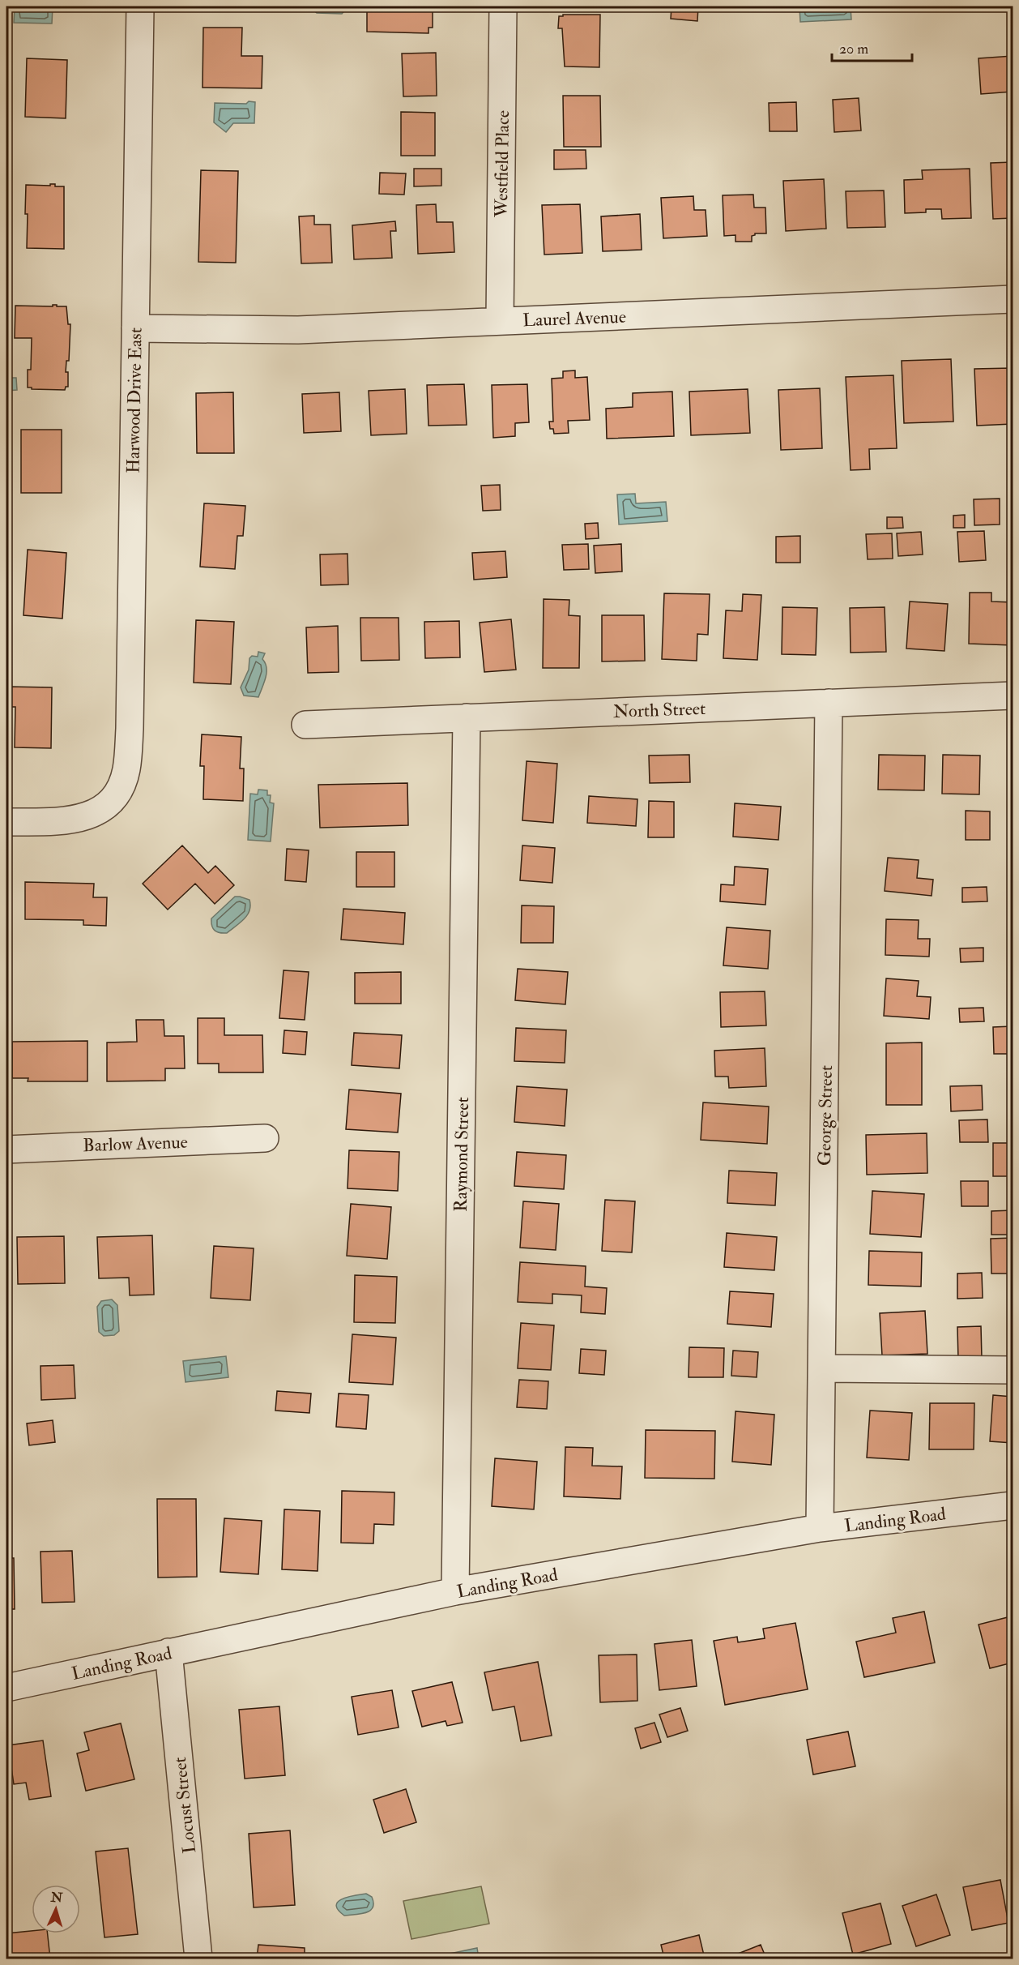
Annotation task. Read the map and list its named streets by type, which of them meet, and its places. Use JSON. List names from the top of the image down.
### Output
{
  "streets": {
    "street": [
      "Westfield Place",
      "Laurel Avenue",
      "Harwood Drive East",
      "North Street",
      "George Street",
      "Barlow Avenue",
      "Raymond Street",
      "Landing Road",
      "Locust Street"
    ]
  },
  "crossings": [
    ["Westfield Place", "Laurel Avenue"],
    ["Laurel Avenue", "Harwood Drive East"],
    ["North Street", "George Street"],
    ["North Street", "Raymond Street"],
    ["George Street", "Landing Road"],
    ["Raymond Street", "Landing Road"],
    ["Landing Road", "Locust Street"]
  ],
  "scale_bar": "20 m",
  "north": "top"
}
